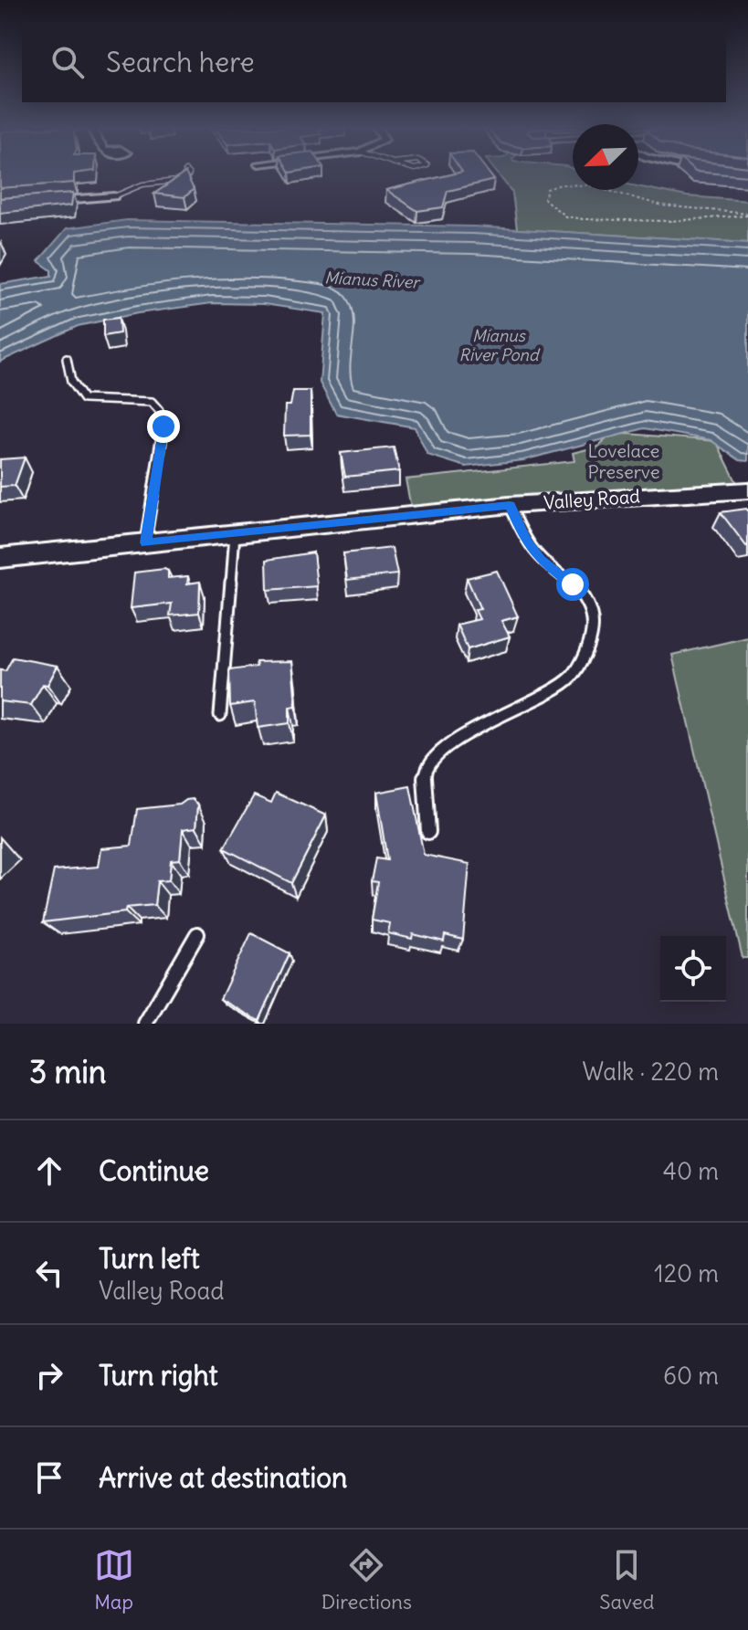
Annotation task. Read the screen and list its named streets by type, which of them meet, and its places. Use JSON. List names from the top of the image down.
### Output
{
  "streets": {
    "main road": ["Valley Road"]
  },
  "water": ["Mianus River", "Mianus River Pond"],
  "parks": ["Lovelace Preserve"],
  "north": "bottom left",
  "page": {
    "search": "Search here",
    "heading": ["3 min", "Walk · 220 m"],
    "list": [
      ["Continue", "40 m"],
      ["Turn left", "Valley Road", "120 m"],
      ["Turn right", "60 m"],
      "Arrive at destination"
    ],
    "nav": ["Map", "Directions", "Saved"]
  }
}
